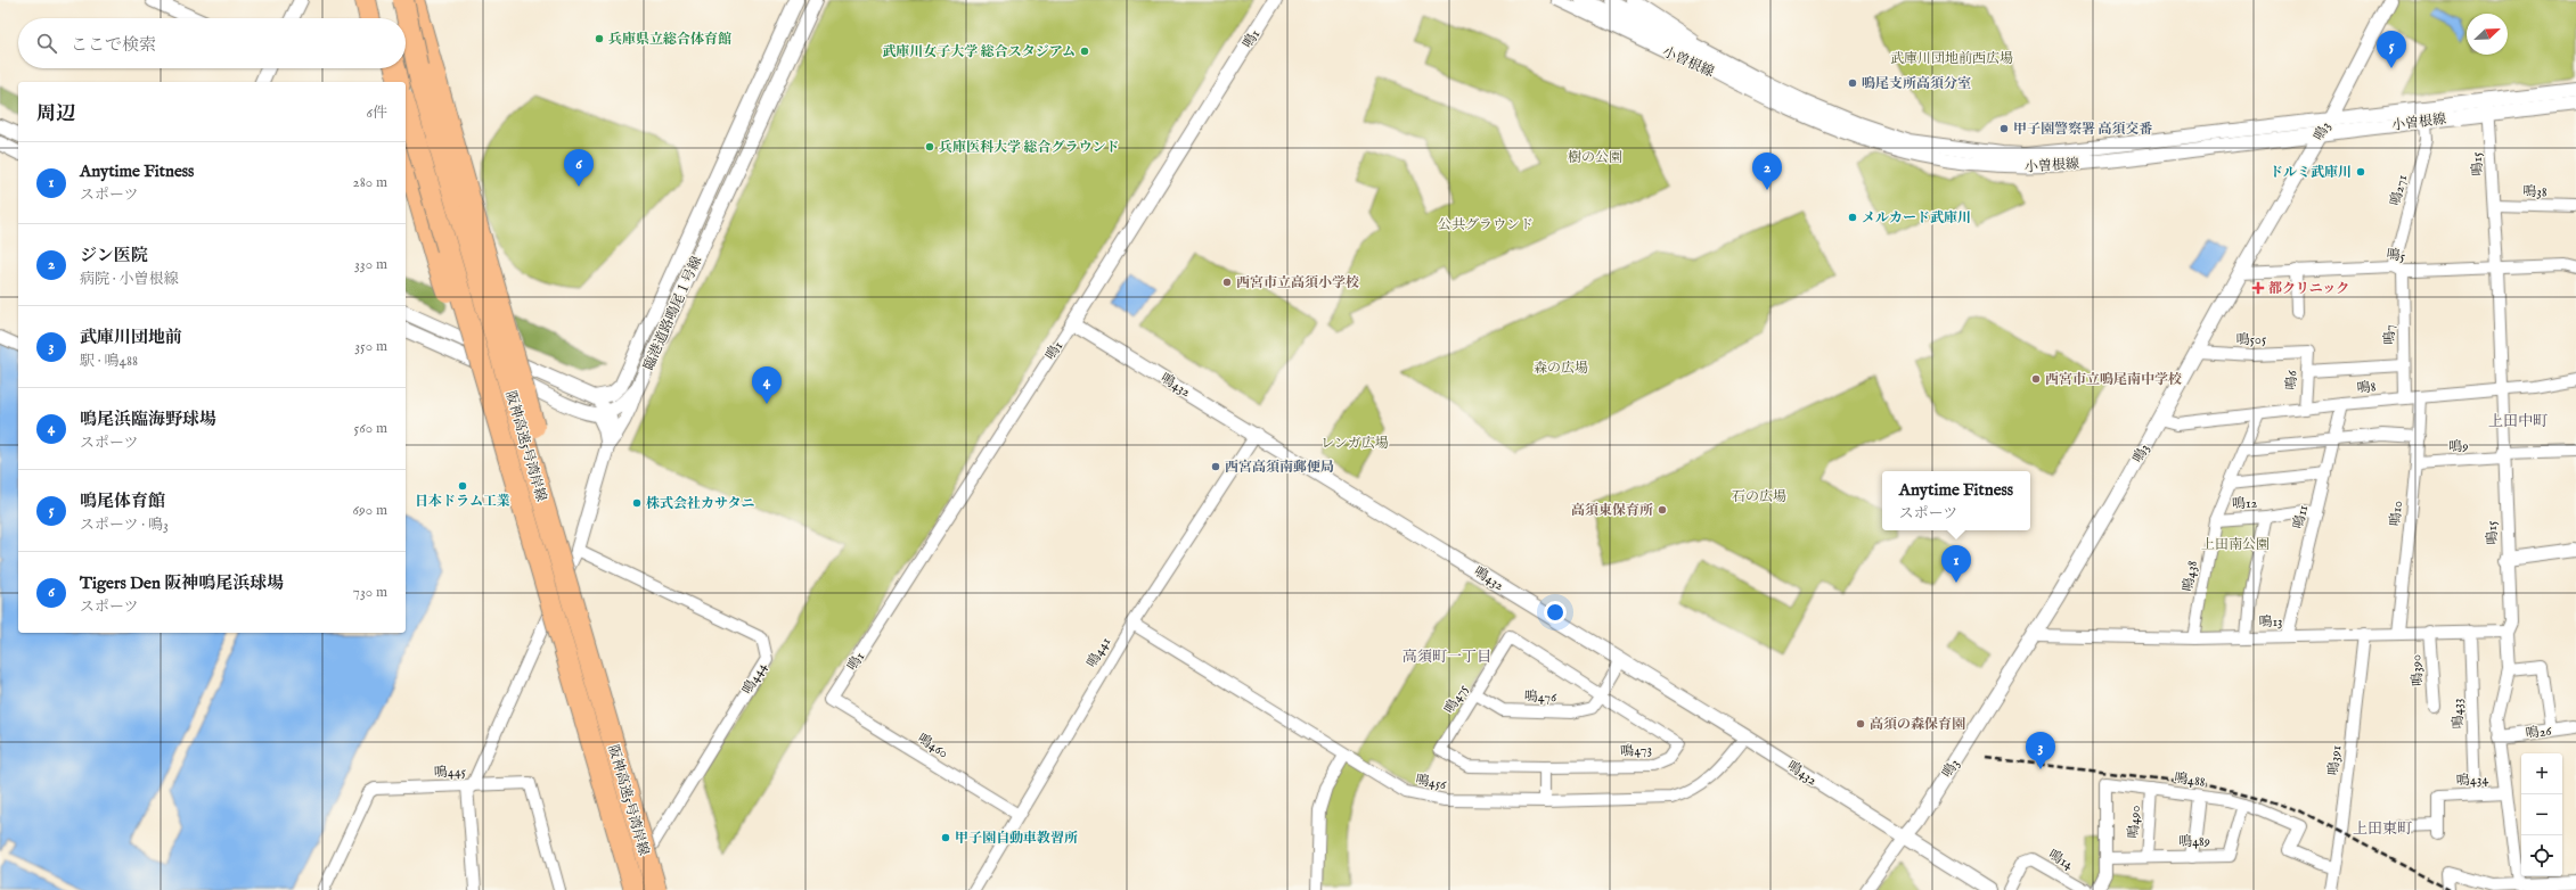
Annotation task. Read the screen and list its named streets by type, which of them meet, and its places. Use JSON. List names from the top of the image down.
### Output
{
  "streets": {
    "highway": ["阪神高速5号湾岸線"],
    "street": [
      "鳴1",
      "小曽根線",
      "鳴3",
      "鳴15",
      "鳴271",
      "鳴38",
      "鳴5",
      "臨港道路鳴尾１号線",
      "鳴7",
      "鳴505",
      "鳴6",
      "鳴432",
      "鳴8",
      "鳴9",
      "鳴12",
      "鳴10",
      "鳴11",
      "鳴438",
      "鳴13",
      "鳴441",
      "鳴390",
      "鳴444",
      "鳴476",
      "鳴475",
      "鳴433",
      "鳴26",
      "鳴460",
      "鳴473",
      "鳴391",
      "鳴445",
      "鳴488",
      "鳴434",
      "鳴456",
      "鳴490",
      "鳴489",
      "鳴14"
    ]
  },
  "crossings": [
    ["鳴1", "鳴432"],
    ["鳴1", "鳴460"],
    ["小曽根線", "鳴3"],
    ["小曽根線", "鳴15"],
    ["小曽根線", "鳴271"],
    ["鳴3", "鳴5"],
    ["鳴3", "鳴505"],
    ["鳴3", "鳴432"],
    ["鳴3", "鳴8"],
    ["鳴3", "鳴13"],
    ["鳴15", "鳴38"],
    ["鳴15", "鳴5"],
    ["鳴15", "鳴8"],
    ["鳴15", "鳴9"],
    ["鳴15", "鳴13"],
    ["鳴15", "鳴26"],
    ["鳴15", "鳴434"],
    ["鳴271", "鳴5"],
    ["鳴271", "鳴7"],
    ["鳴5", "鳴7"],
    ["鳴7", "鳴8"],
    ["鳴505", "鳴6"],
    ["鳴6", "鳴8"],
    ["鳴432", "鳴441"],
    ["鳴432", "鳴456"],
    ["鳴8", "鳴12"],
    ["鳴8", "鳴10"],
    ["鳴8", "鳴11"],
    ["鳴9", "鳴10"],
    ["鳴12", "鳴438"],
    ["鳴12", "鳴13"],
    ["鳴10", "鳴13"],
    ["鳴11", "鳴13"],
    ["鳴438", "鳴13"],
    ["鳴13", "鳴390"],
    ["鳴13", "鳴433"],
    ["鳴13", "鳴391"],
    ["鳴441", "鳴460"],
    ["鳴441", "鳴456"],
    ["鳴476", "鳴475"],
    ["鳴476", "鳴473"],
    ["鳴475", "鳴473"],
    ["鳴433", "鳴434"],
    ["鳴391", "鳴488"],
    ["鳴488", "鳴490"],
    ["鳴488", "鳴489"],
    ["鳴490", "鳴489"]
  ],
  "districts": ["上田中町", "高須町一丁目", "上田東町"],
  "parks": [
    "武庫川団地前西広場",
    "樹の公園",
    "公共グラウンド",
    "森の広場",
    "レンガ広場",
    "石の広場",
    "上田南公園"
  ],
  "places": {
    "other": [
      "兵庫県立総合体育館",
      "武庫川女子大学 総合スタジアム",
      "鳴尾支所高須分室",
      "甲子園警察署 高須交番",
      "兵庫医科大学 総合グラウンド",
      "ドルミ武庫川",
      "メルカード武庫川",
      "西宮市立高須小学校",
      "西宮市立鳴尾南中学校",
      "西宮高須南郵便局",
      "日本ドラム工業",
      "株式会社カサタニ",
      "高須東保育所",
      "高須の森保育園",
      "甲子園自動車教習所"
    ],
    "health": ["都クリニック"]
  },
  "north": "top right",
  "page": {
    "search": "ここで検索",
    "pins": [
      "5",
      "6",
      "2",
      "4",
      "1",
      "3"
    ],
    "heading": ["周辺", "6件"],
    "list": [
      {
        "mark": "1",
        "name": "Anytime Fitness",
        "note": "スポーツ",
        "value": "280 m"
      },
      {
        "mark": "2",
        "name": "ジン医院",
        "note": "病院 · 小曽根線",
        "value": "330 m"
      },
      {
        "mark": "3",
        "name": "武庫川団地前",
        "note": "駅 · 鳴488",
        "value": "350 m"
      },
      {
        "mark": "4",
        "name": "鳴尾浜臨海野球場",
        "note": "スポーツ",
        "value": "560 m"
      },
      {
        "mark": "5",
        "name": "鳴尾体育館",
        "note": "スポーツ · 鳴3",
        "value": "690 m"
      },
      {
        "mark": "6",
        "name": "Tigers Den 阪神鳴尾浜球場",
        "note": "スポーツ",
        "value": "730 m"
      }
    ],
    "popup": ["Anytime Fitness", "スポーツ"],
    "map_buttons": ["+", "−"]
  }
}
